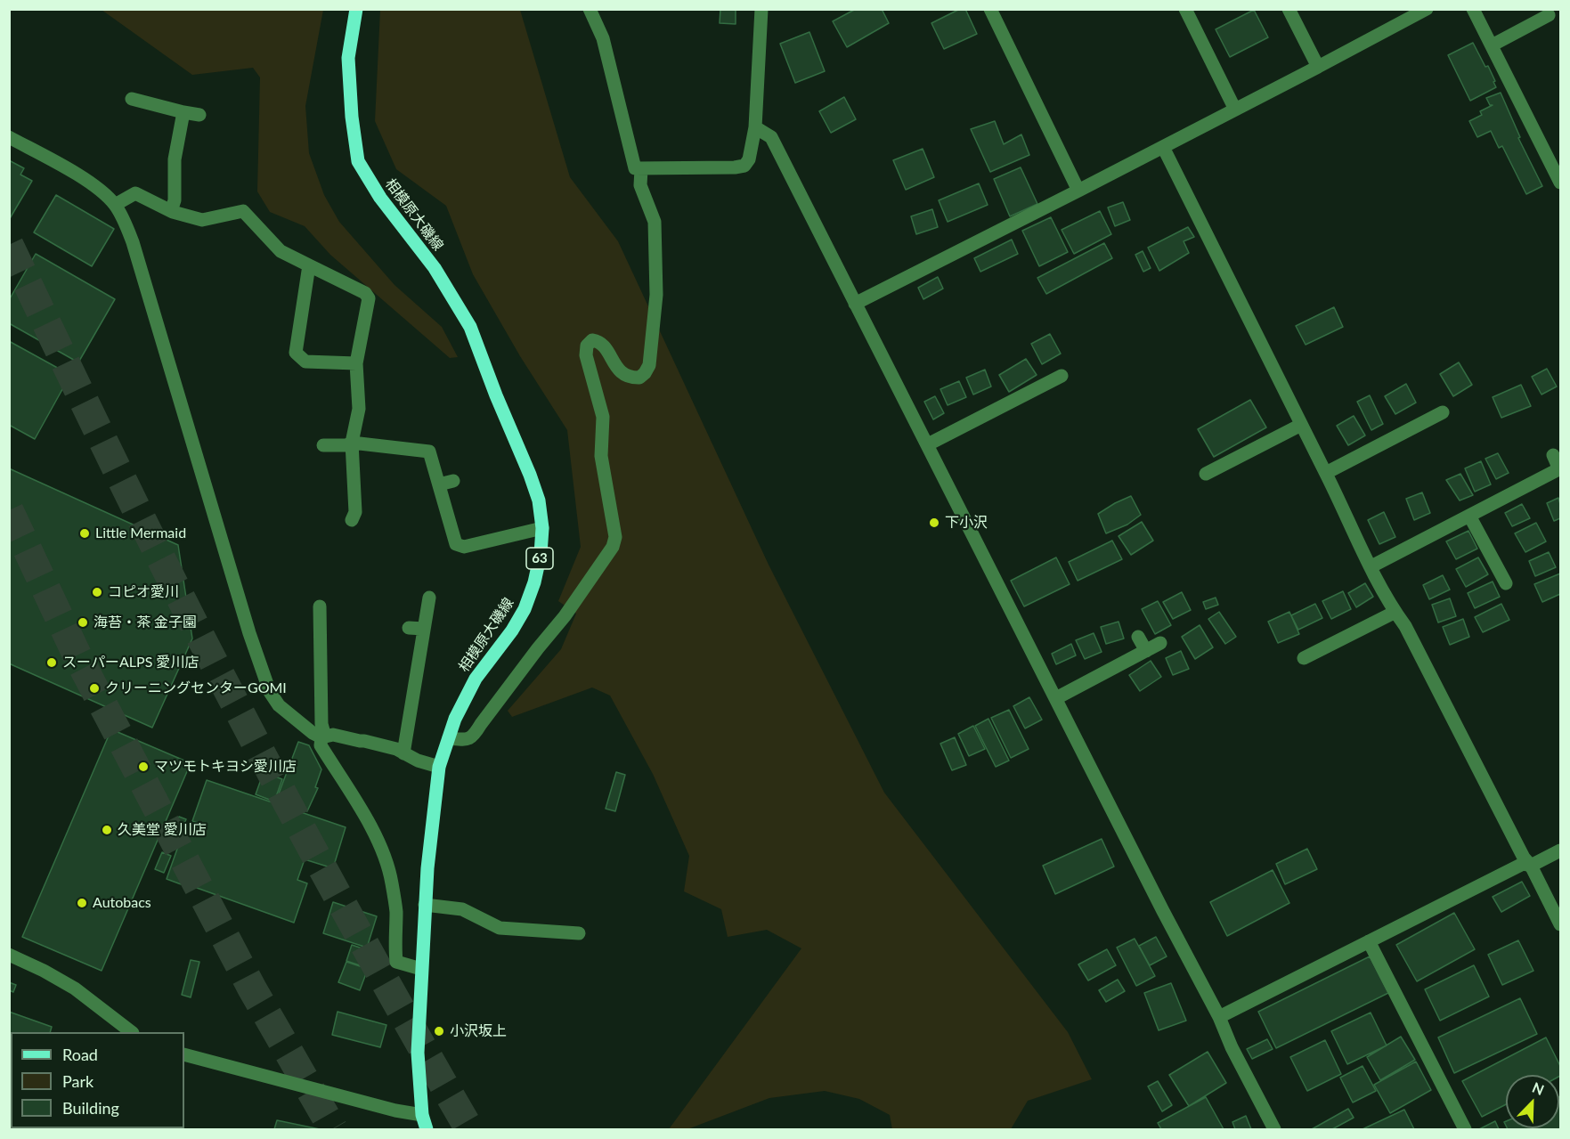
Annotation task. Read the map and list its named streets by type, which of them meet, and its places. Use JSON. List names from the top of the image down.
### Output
{
  "streets": {
    "main road": ["相模原大磯線", "63"]
  },
  "places": [
    "下小沢",
    "Little Mermaid",
    "コピオ愛川",
    "海苔・茶 金子園",
    "スーパーALPS 愛川店",
    "クリーニングセンターGOMI",
    "マツモトキヨシ愛川店",
    "久美堂 愛川店",
    "Autobacs",
    "小沢坂上"
  ],
  "legend": ["Road", "Park", "Building"],
  "north": "top right"
}
